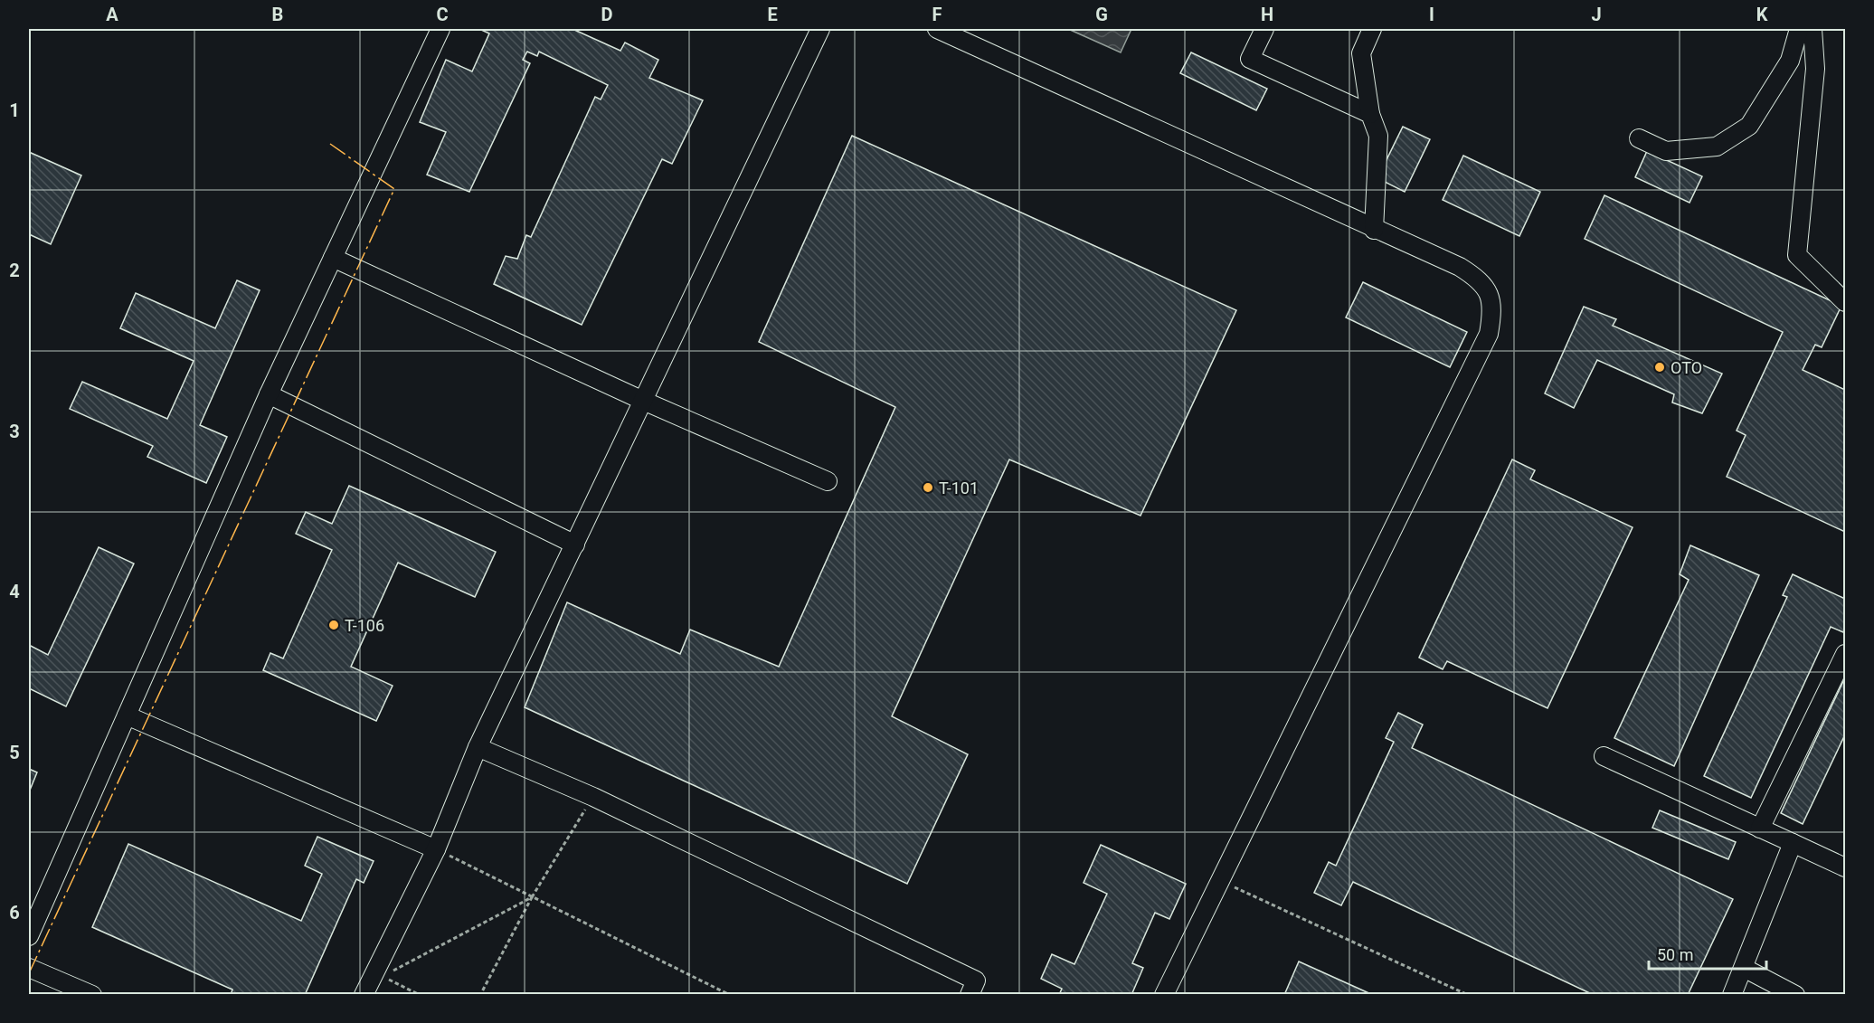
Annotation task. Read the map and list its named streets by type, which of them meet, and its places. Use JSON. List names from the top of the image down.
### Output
{
  "places": ["ОТО", "Т-101", "Т-106"],
  "scale_bar": "50 m",
  "grid": {
    "columns": [
      "A",
      "B",
      "C",
      "D",
      "E",
      "F",
      "G",
      "H",
      "I",
      "J",
      "K"
    ],
    "rows": [
      "1",
      "2",
      "3",
      "4",
      "5",
      "6"
    ]
  }
}
